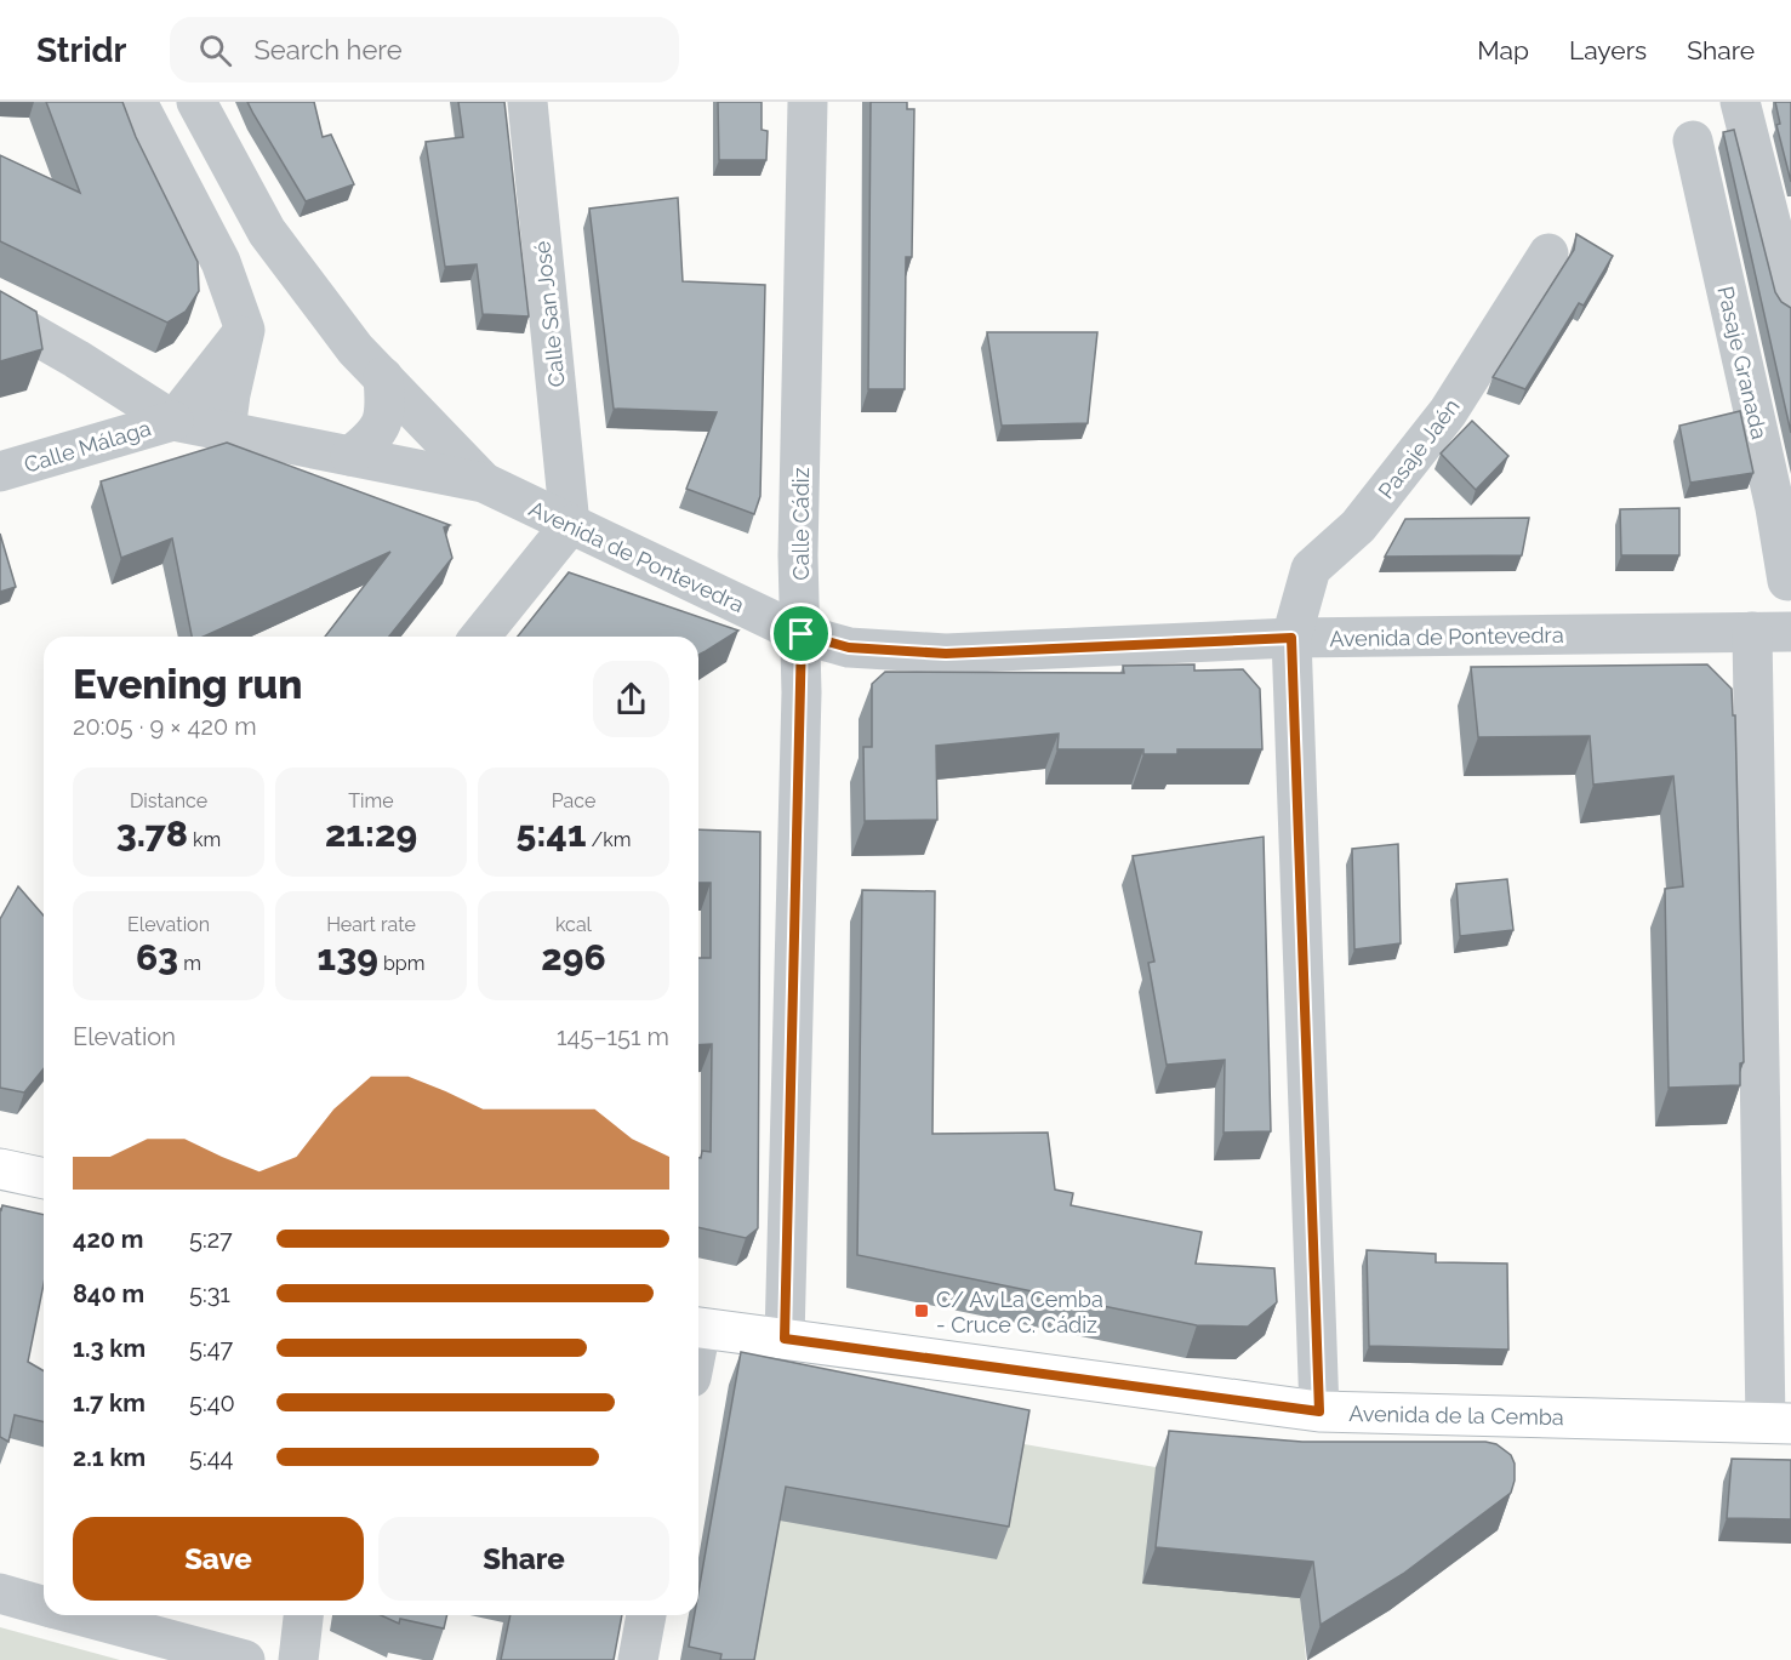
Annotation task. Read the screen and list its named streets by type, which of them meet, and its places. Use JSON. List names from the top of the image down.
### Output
{
  "streets": {
    "street": [
      "Calle San José",
      "Pasaje Granada",
      "Calle Málaga",
      "Pasaje Jaén",
      "Calle Cádiz",
      "Avenida de Pontevedra",
      "Avenida de la Cemba"
    ]
  },
  "crossings": [
    ["Calle San José", "Avenida de Pontevedra"],
    ["Calle Málaga", "Avenida de Pontevedra"],
    ["Pasaje Jaén", "Avenida de Pontevedra"],
    ["Pasaje Jaén", "Avenida de la Cemba"],
    ["Calle Cádiz", "Avenida de Pontevedra"],
    ["Calle Cádiz", "Avenida de la Cemba"]
  ],
  "places": {
    "transit": ["C/ Av La Cemba - Cruce C. Cádiz"]
  },
  "page": {
    "header": "Stridr",
    "search": "Search here",
    "nav": ["Map", "Layers", "Share"],
    "heading": ["Evening run", "20:05 · 9 × 420 m"],
    "stats": [
      ["Distance", "3.78 km"],
      ["Time", "21:29"],
      ["Pace", "5:41 /km"],
      ["Elevation", "63 m"],
      ["Heart rate", "139 bpm"],
      ["kcal", "296"]
    ],
    "chart": ["Elevation", "145–151 m"],
    "list": [
      {
        "name": "420 m",
        "note": "5:27"
      },
      {
        "name": "840 m",
        "note": "5:31"
      },
      {
        "name": "1.3 km",
        "note": "5:47"
      },
      {
        "name": "1.7 km",
        "note": "5:40"
      },
      {
        "name": "2.1 km",
        "note": "5:44"
      }
    ],
    "buttons": ["Save", "Share"]
  }
}
